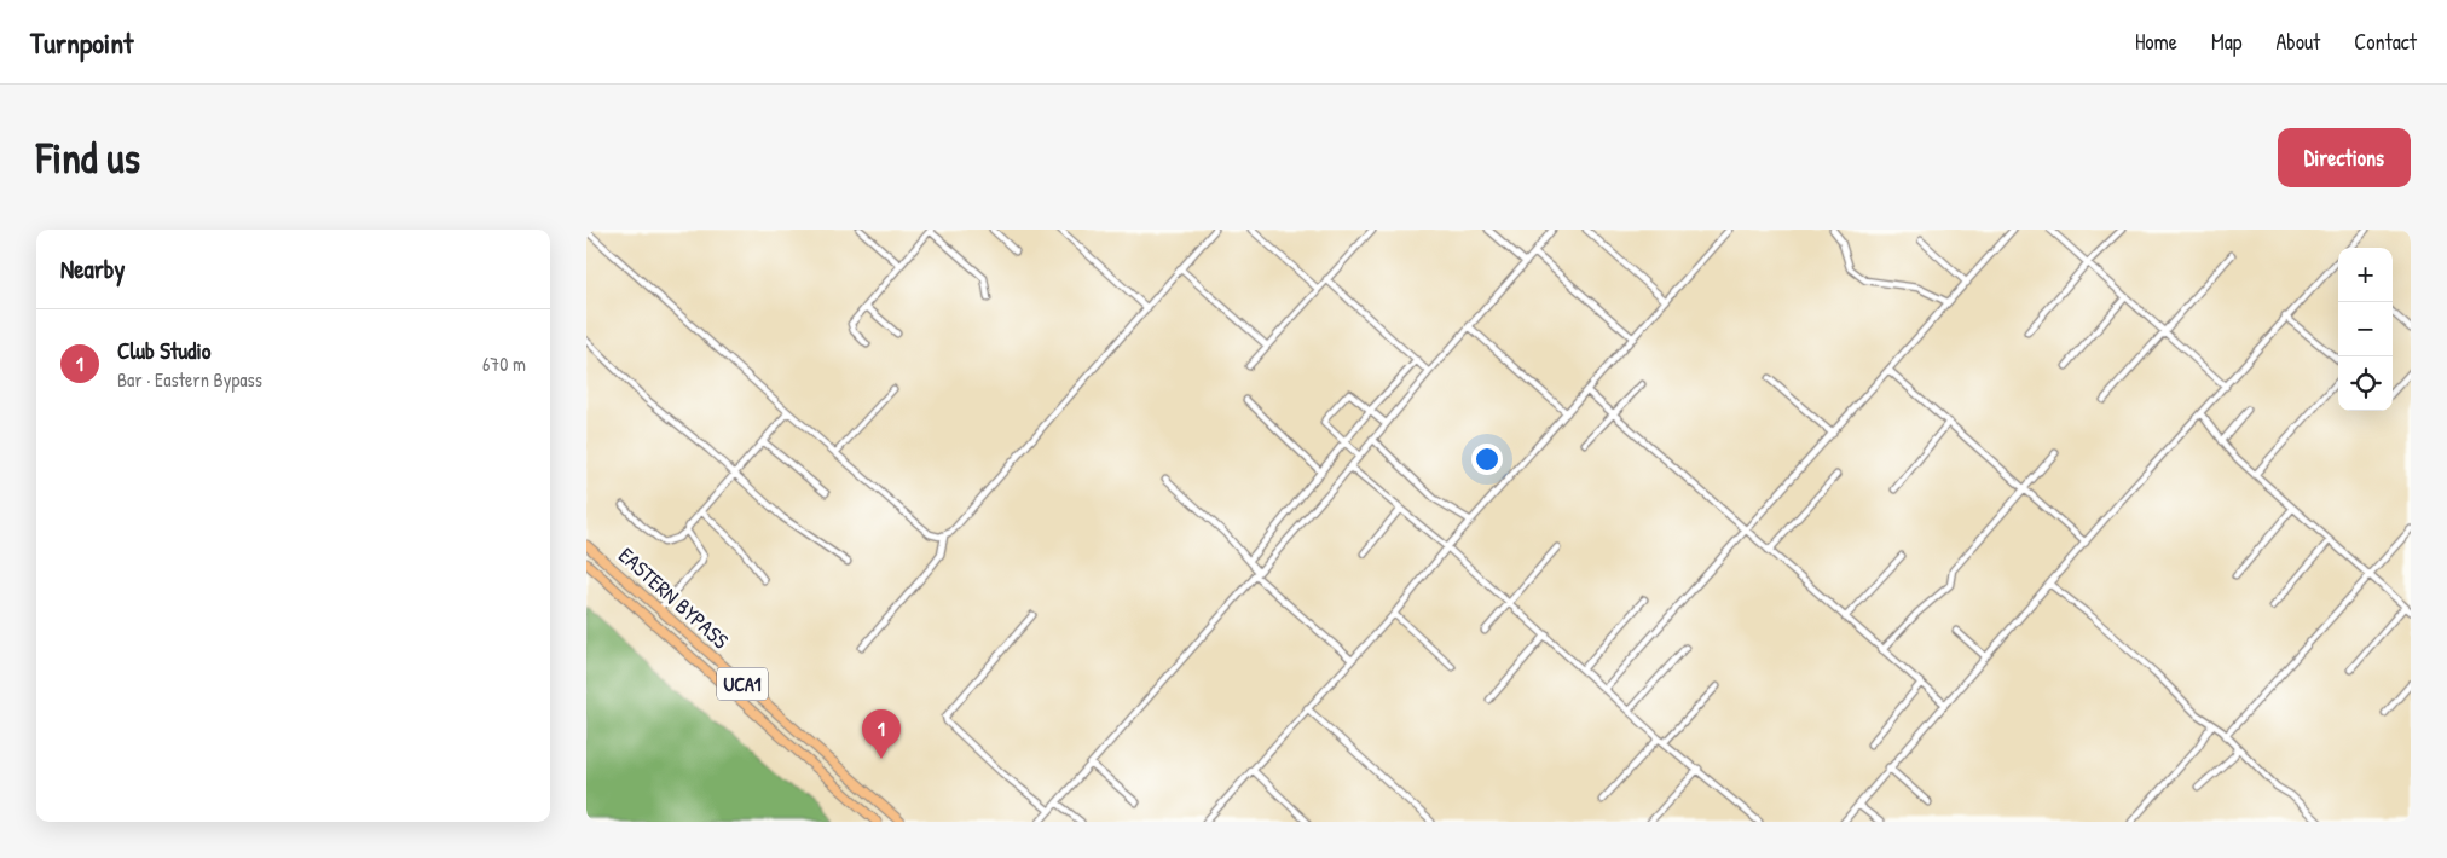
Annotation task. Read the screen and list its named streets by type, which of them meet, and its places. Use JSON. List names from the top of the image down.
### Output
{
  "streets": {
    "main road": ["EASTERN BYPASS", "UCA1"]
  },
  "page": {
    "header": "Turnpoint",
    "nav": [
      "Home",
      "Map",
      "About",
      "Contact"
    ],
    "buttons": "Directions",
    "title": "Find us",
    "heading": "Nearby",
    "map_buttons": ["+", "−"],
    "list": [
      {
        "mark": "1",
        "name": "Club Studio",
        "note": "Bar · Eastern Bypass",
        "value": "670 m"
      }
    ],
    "pins": "1"
  }
}
